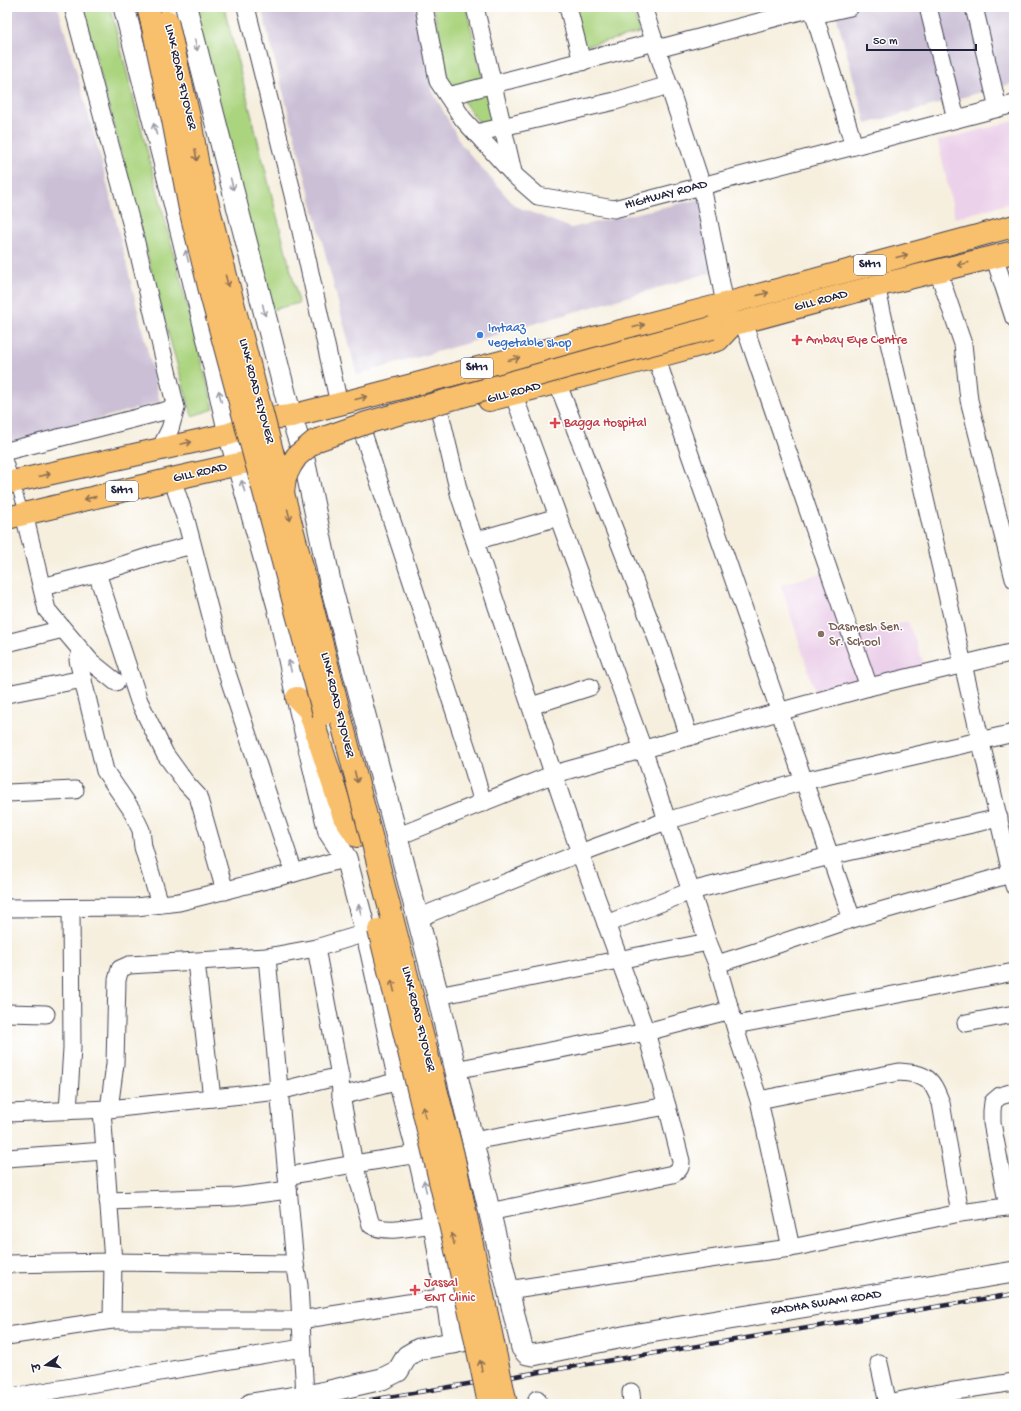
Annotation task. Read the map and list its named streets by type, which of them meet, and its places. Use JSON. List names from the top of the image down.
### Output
{
  "streets": {
    "main road": ["LINK ROAD FLYOVER", "SH11", "GILL ROAD"],
    "street": ["HIGHWAY ROAD", "RADHA SWAMI ROAD"]
  },
  "crossings": [
    ["GILL ROAD", "RADHA SWAMI ROAD"]
  ],
  "places": {
    "other": ["Imtaaz vegetable shop", "Dasmesh Sen. Sr. School"],
    "health": ["Ambay Eye Centre", "Bagga Hospital", "Jassal ENT Clinic"]
  },
  "scale_bar": "50 m",
  "north": "left"
}
